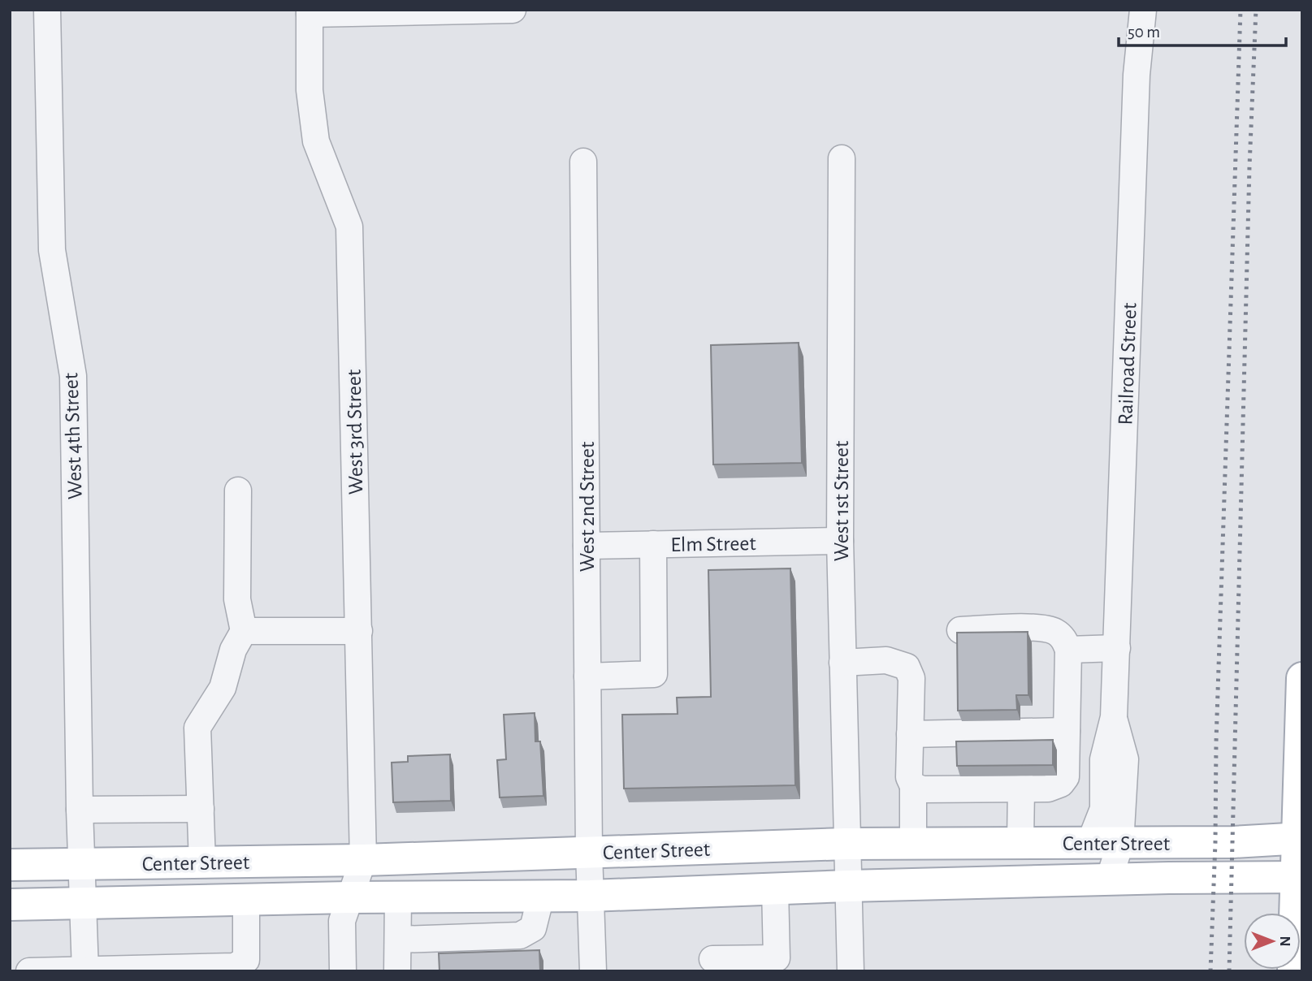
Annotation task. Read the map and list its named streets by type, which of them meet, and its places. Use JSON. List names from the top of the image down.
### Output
{
  "streets": {
    "main road": ["Center Street"],
    "street": [
      "Railroad Street",
      "West 3rd Street",
      "West 4th Street",
      "West 1st Street",
      "West 2nd Street",
      "Elm Street"
    ]
  },
  "crossings": [
    ["Railroad Street", "Center Street"],
    ["West 3rd Street", "Center Street"],
    ["West 4th Street", "Center Street"],
    ["West 1st Street", "Elm Street"],
    ["West 1st Street", "Center Street"],
    ["West 2nd Street", "Elm Street"],
    ["West 2nd Street", "Center Street"]
  ],
  "scale_bar": "50 m",
  "north": "right"
}
